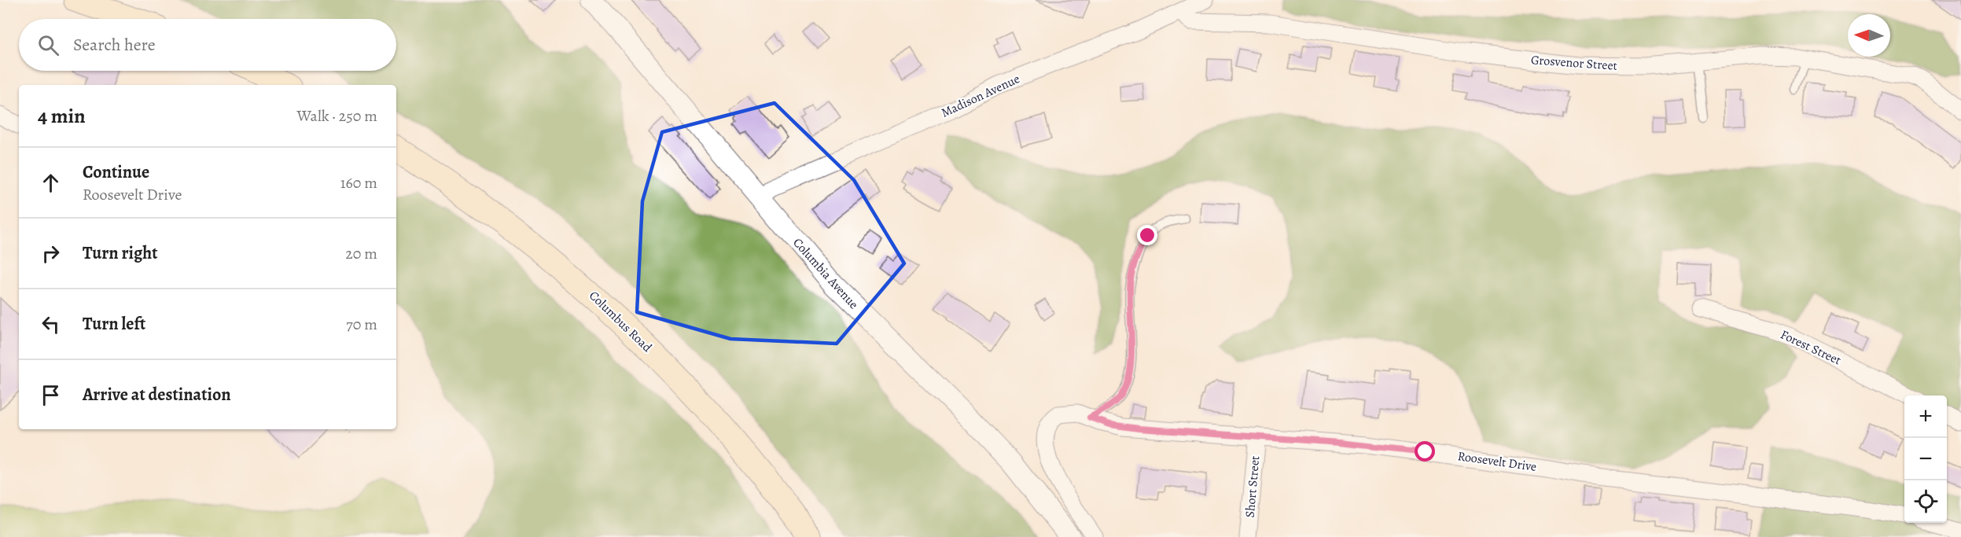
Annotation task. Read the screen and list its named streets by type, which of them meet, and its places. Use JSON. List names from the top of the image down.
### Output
{
  "streets": {
    "main road": ["Columbus Road"],
    "street": [
      "Grosvenor Street",
      "Madison Avenue",
      "Columbia Avenue",
      "Forest Street",
      "Roosevelt Drive",
      "Short Street"
    ]
  },
  "crossings": [
    ["Grosvenor Street", "Madison Avenue"],
    ["Madison Avenue", "Columbia Avenue"],
    ["Roosevelt Drive", "Short Street"]
  ],
  "north": "left",
  "page": {
    "search": "Search here",
    "heading": ["4 min", "Walk · 250 m"],
    "list": [
      ["Continue", "Roosevelt Drive", "160 m"],
      ["Turn right", "20 m"],
      ["Turn left", "70 m"],
      "Arrive at destination"
    ],
    "map_buttons": ["+", "−"]
  }
}
